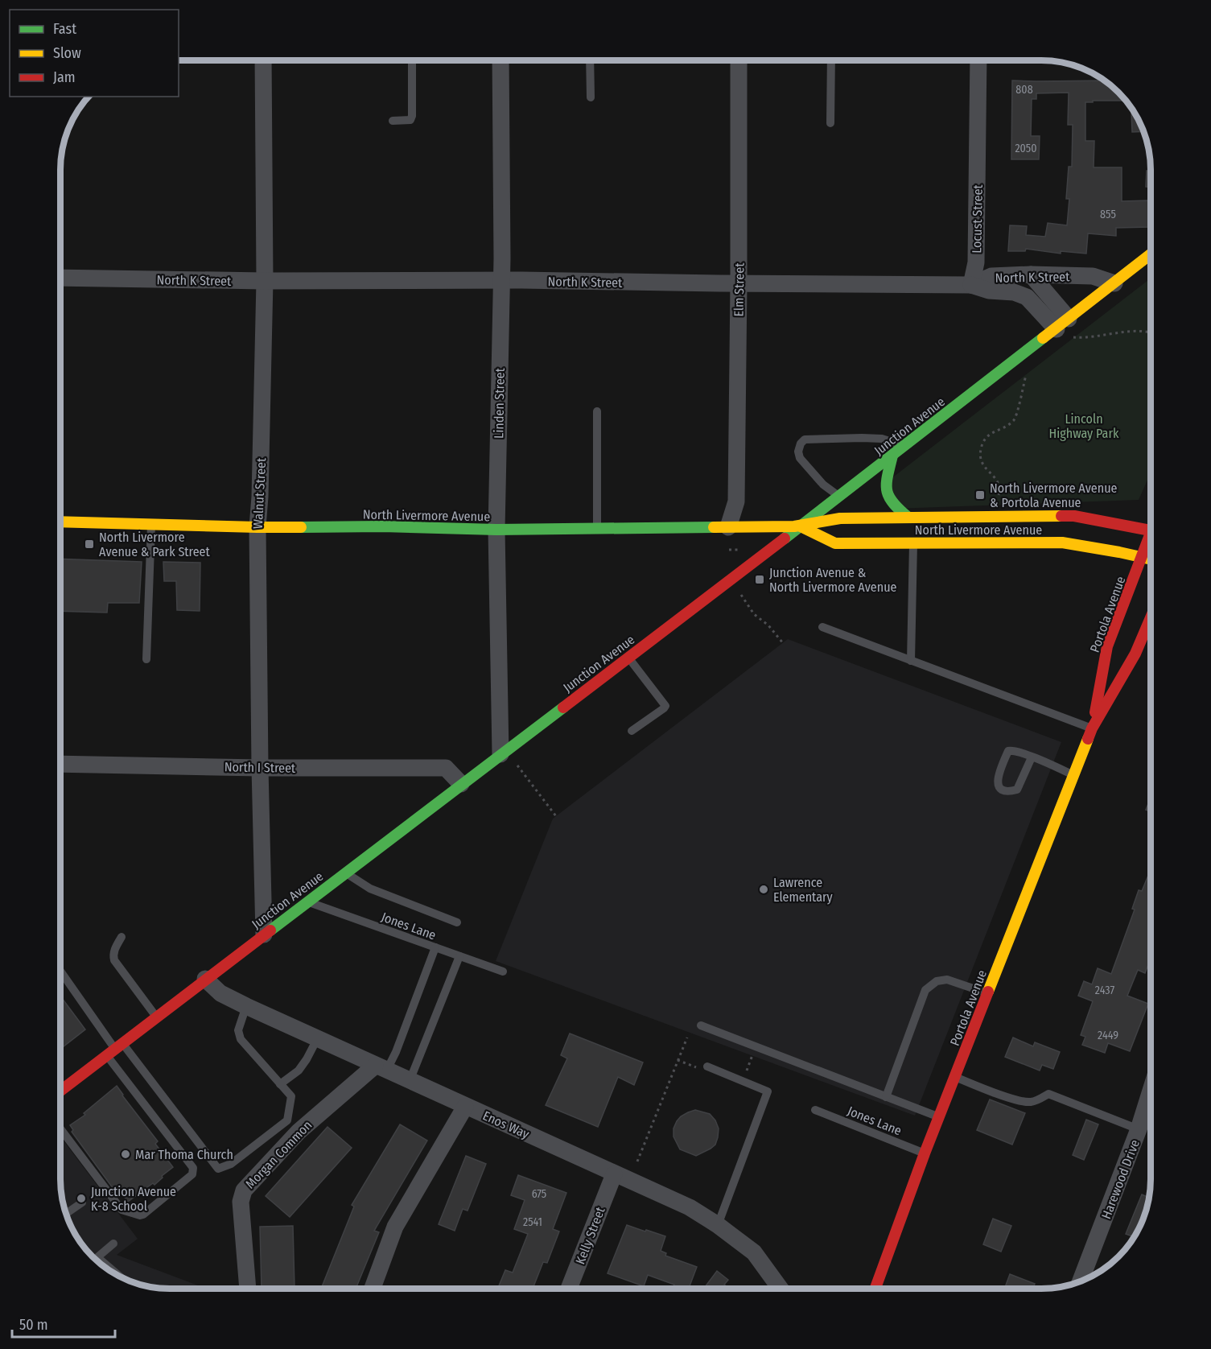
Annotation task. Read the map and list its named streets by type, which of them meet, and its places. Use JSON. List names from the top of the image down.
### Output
{
  "streets": {
    "main road": ["Junction Avenue", "North Livermore Avenue", "Portola Avenue"],
    "street": [
      "Locust Street",
      "North K Street",
      "Elm Street",
      "Linden Street",
      "Walnut Street",
      "North I Street",
      "Enos Way",
      "Morgan Common",
      "Harewood Drive",
      "Kelly Street"
    ],
    "lane": ["Jones Lane"]
  },
  "crossings": [
    ["Locust Street", "North K Street"],
    ["North K Street", "Elm Street"],
    ["North K Street", "Linden Street"],
    ["North K Street", "Junction Avenue"],
    ["North K Street", "Walnut Street"],
    ["Elm Street", "North Livermore Avenue"],
    ["Linden Street", "Junction Avenue"],
    ["Linden Street", "North Livermore Avenue"],
    ["Junction Avenue", "Walnut Street"],
    ["Junction Avenue", "North Livermore Avenue"],
    ["Junction Avenue", "North I Street"],
    ["Junction Avenue", "Jones Lane"],
    ["Junction Avenue", "Enos Way"],
    ["Walnut Street", "North Livermore Avenue"],
    ["Walnut Street", "North I Street"],
    ["North Livermore Avenue", "Portola Avenue"],
    ["Portola Avenue", "Jones Lane"],
    ["Enos Way", "Morgan Common"],
    ["Enos Way", "Kelly Street"]
  ],
  "parks": ["Lincoln Highway Park"],
  "places": {
    "transit": ["North Livermore Avenue & Portola Avenue", "North Livermore Avenue & Park Street", "Junction Avenue & North Livermore Avenue"],
    "other": ["Lawrence Elementary", "Mar Thoma Church", "Junction Avenue K-8 School"]
  },
  "house_numbers": [
    "808",
    "2050",
    "855",
    "2437",
    "2449",
    "675",
    "2541"
  ],
  "legend": ["Fast", "Slow", "Jam"],
  "scale_bar": "50 m"
}
